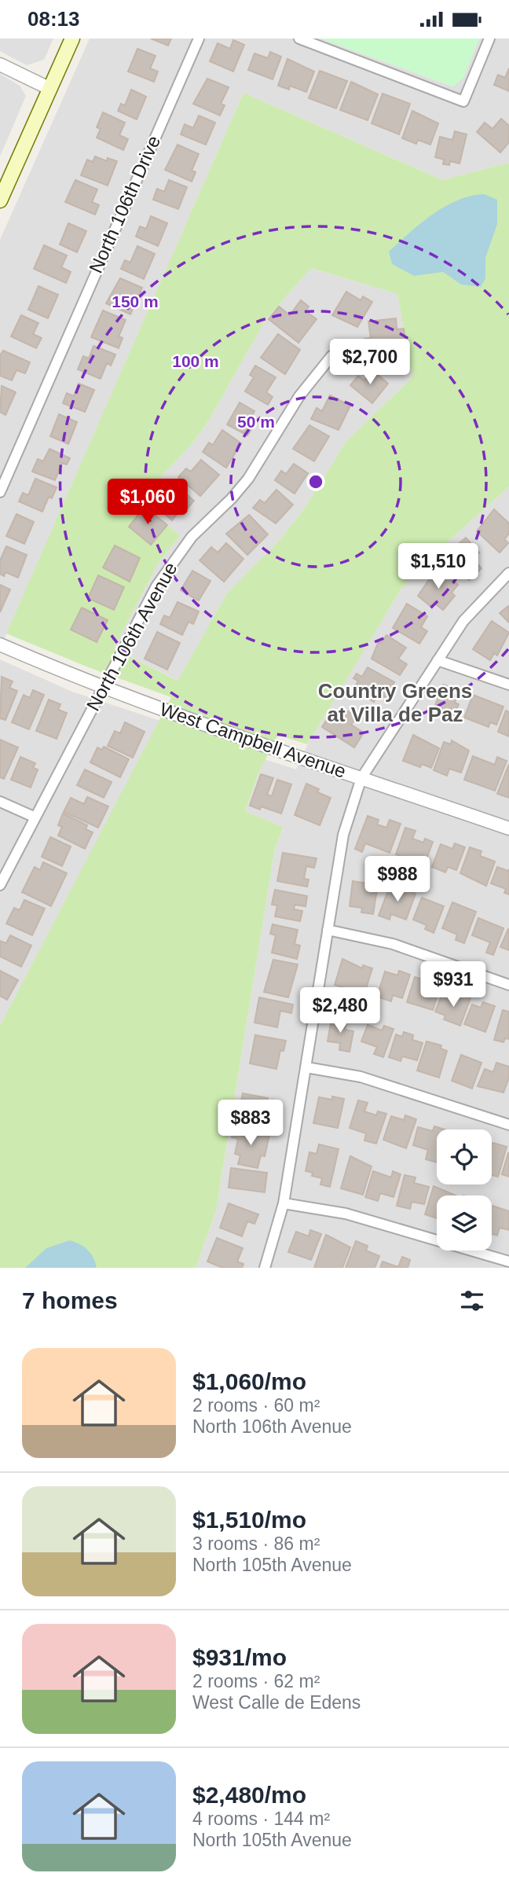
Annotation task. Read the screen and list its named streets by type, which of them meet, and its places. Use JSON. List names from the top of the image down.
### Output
{
  "streets": {
    "street": ["North 106th Drive", "North 106th Avenue", "West Campbell Avenue"]
  },
  "crossings": [
    ["North 106th Avenue", "West Campbell Avenue"]
  ],
  "districts": ["Country Greens at Villa de Paz"],
  "page": {
    "status": "08:13",
    "price": [
      "$2,700",
      "$1,060",
      "$1,510",
      "$988",
      "$931",
      "$2,480",
      "$883"
    ],
    "heading": "7 homes",
    "list": [
      {
        "name": "$1,060/mo",
        "note": "2 rooms · 60 m² · North 106th Avenue"
      },
      {
        "name": "$1,510/mo",
        "note": "3 rooms · 86 m² · North 105th Avenue"
      },
      {
        "name": "$931/mo",
        "note": "2 rooms · 62 m² · West Calle de Edens"
      },
      {
        "name": "$2,480/mo",
        "note": "4 rooms · 144 m² · North 105th Avenue"
      }
    ]
  },
  "rings": ["150 m", "100 m", "50 m"]
}
